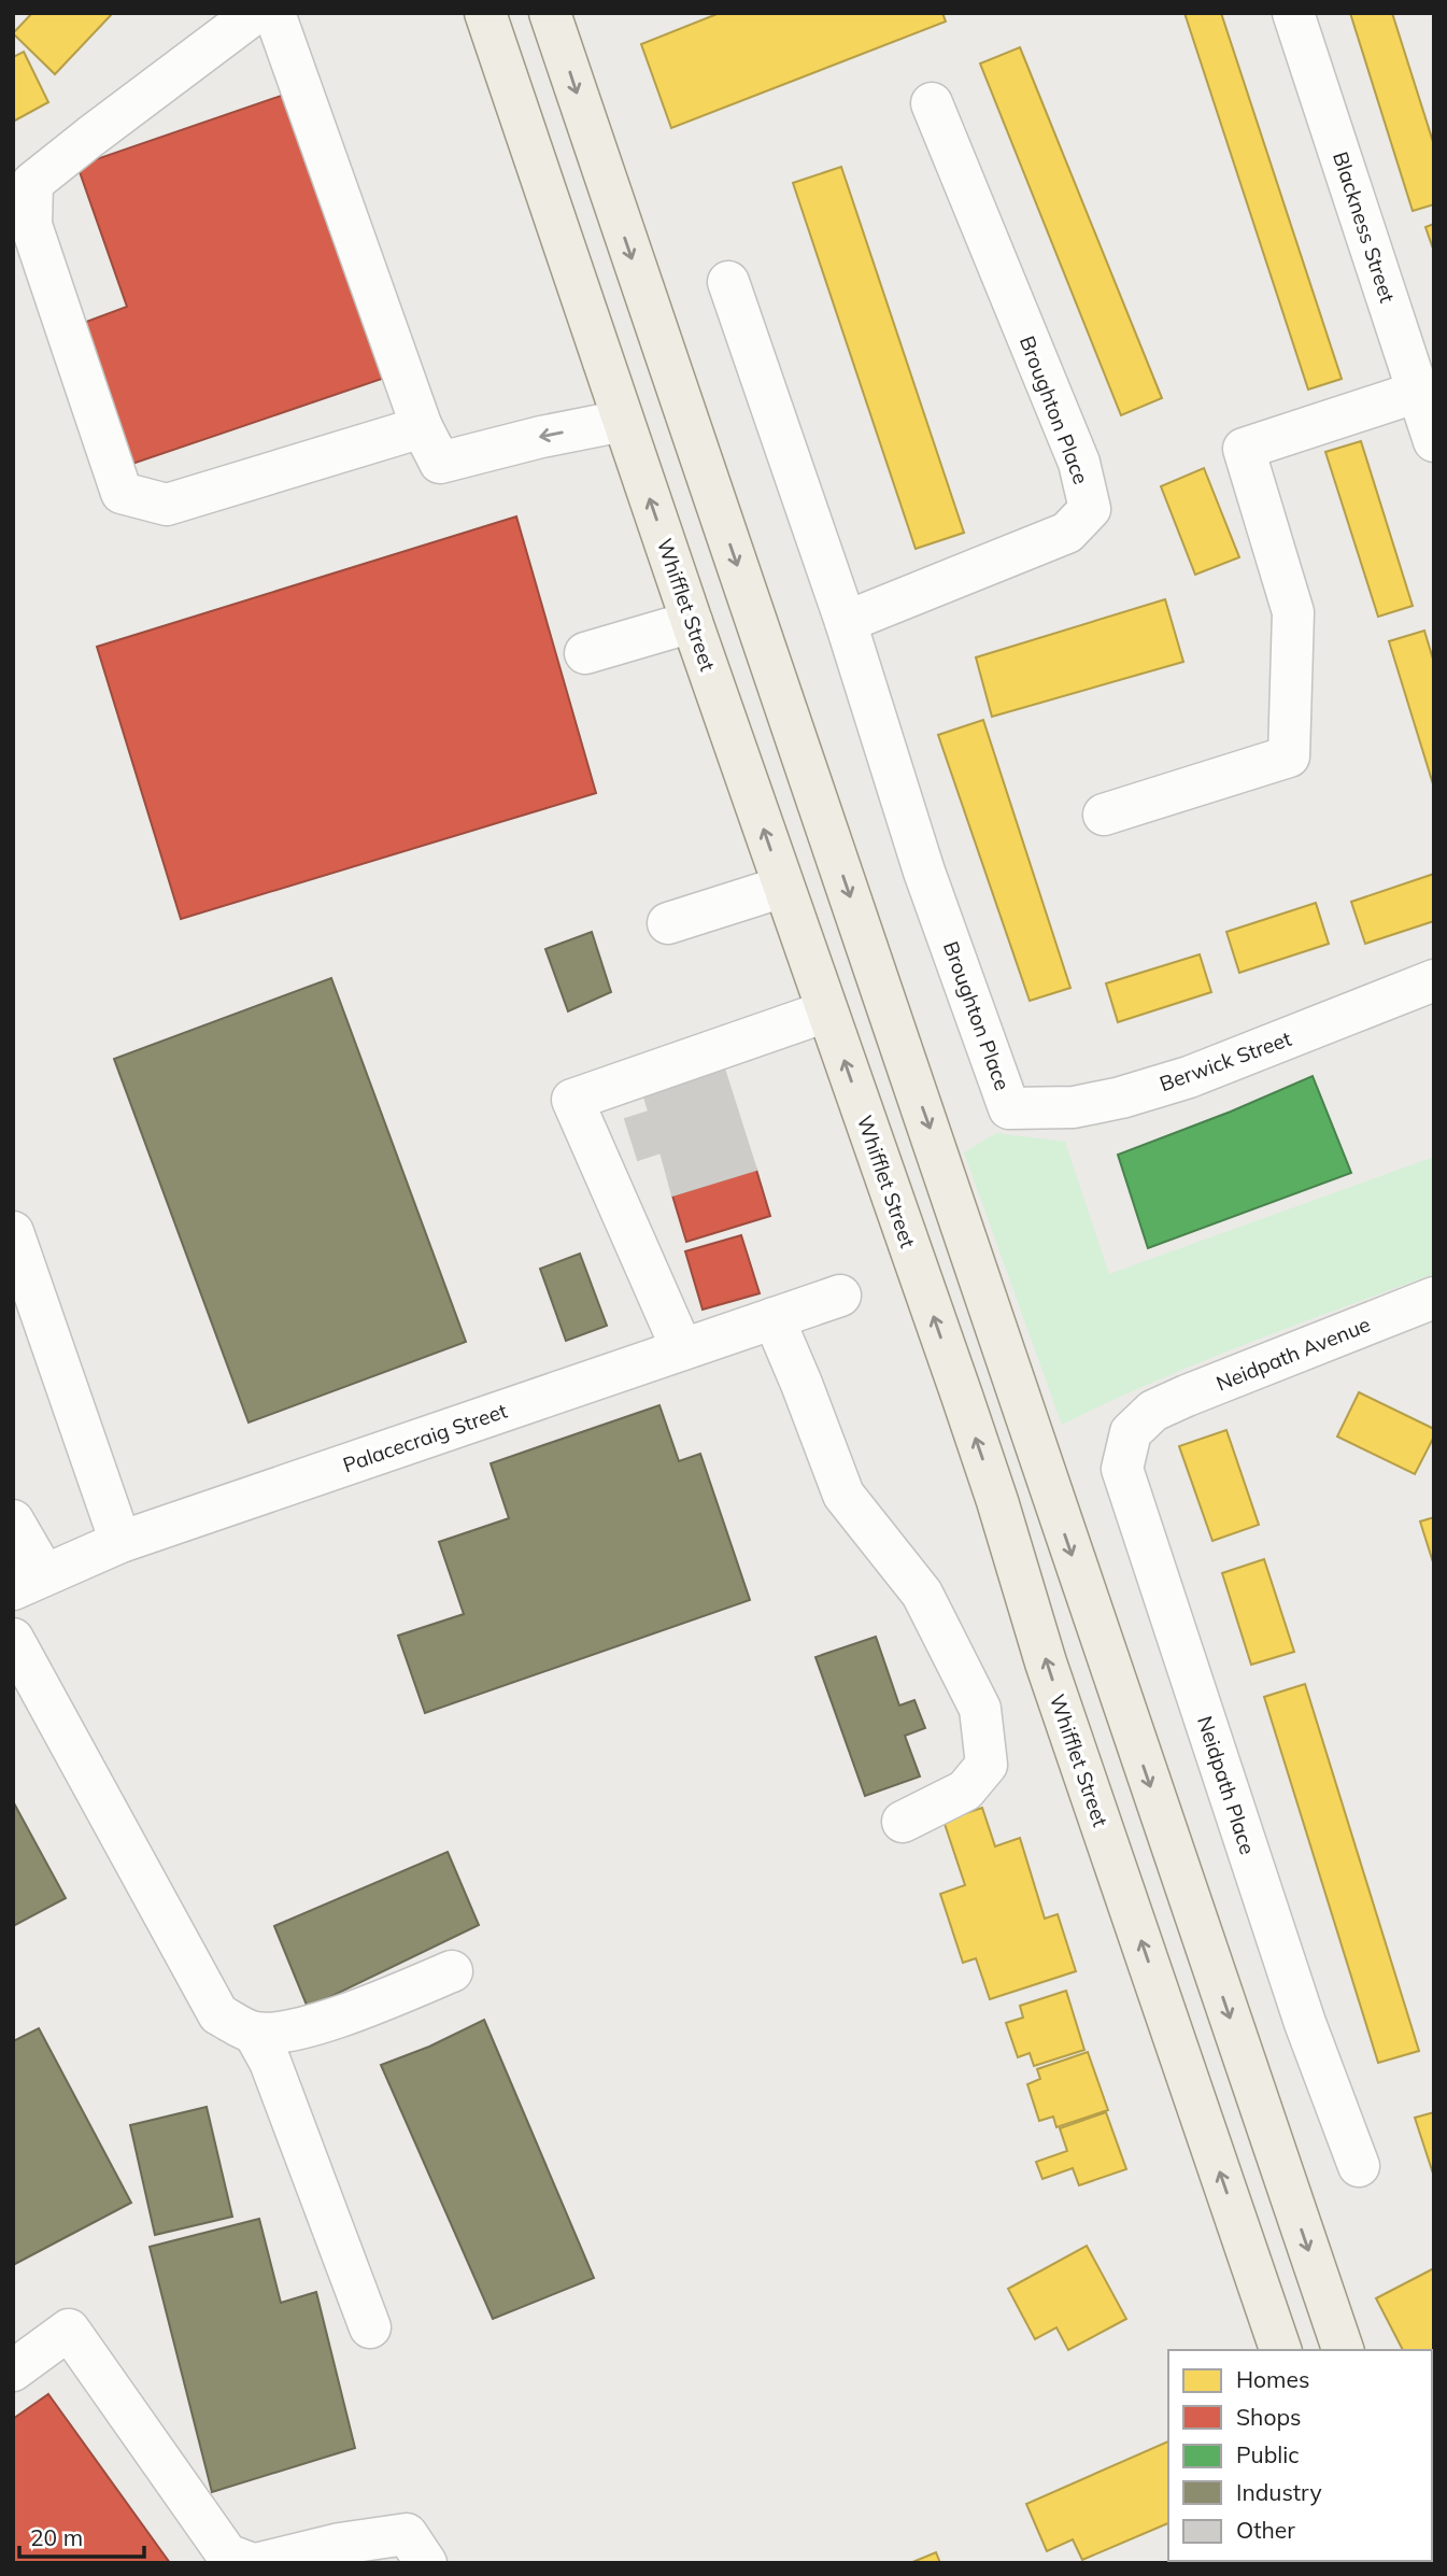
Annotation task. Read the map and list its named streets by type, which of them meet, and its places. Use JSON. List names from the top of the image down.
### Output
{
  "streets": {
    "main road": ["Whifflet Street"],
    "street": [
      "Blackness Street",
      "Broughton Place",
      "Berwick Street",
      "Neidpath Avenue",
      "Palacecraig Street",
      "Neidpath Place"
    ]
  },
  "crossings": [
    ["Broughton Place", "Berwick Street"],
    ["Neidpath Avenue", "Neidpath Place"]
  ],
  "legend": [
    "Homes",
    "Shops",
    "Public",
    "Industry",
    "Other"
  ],
  "scale_bar": "20 m"
}
